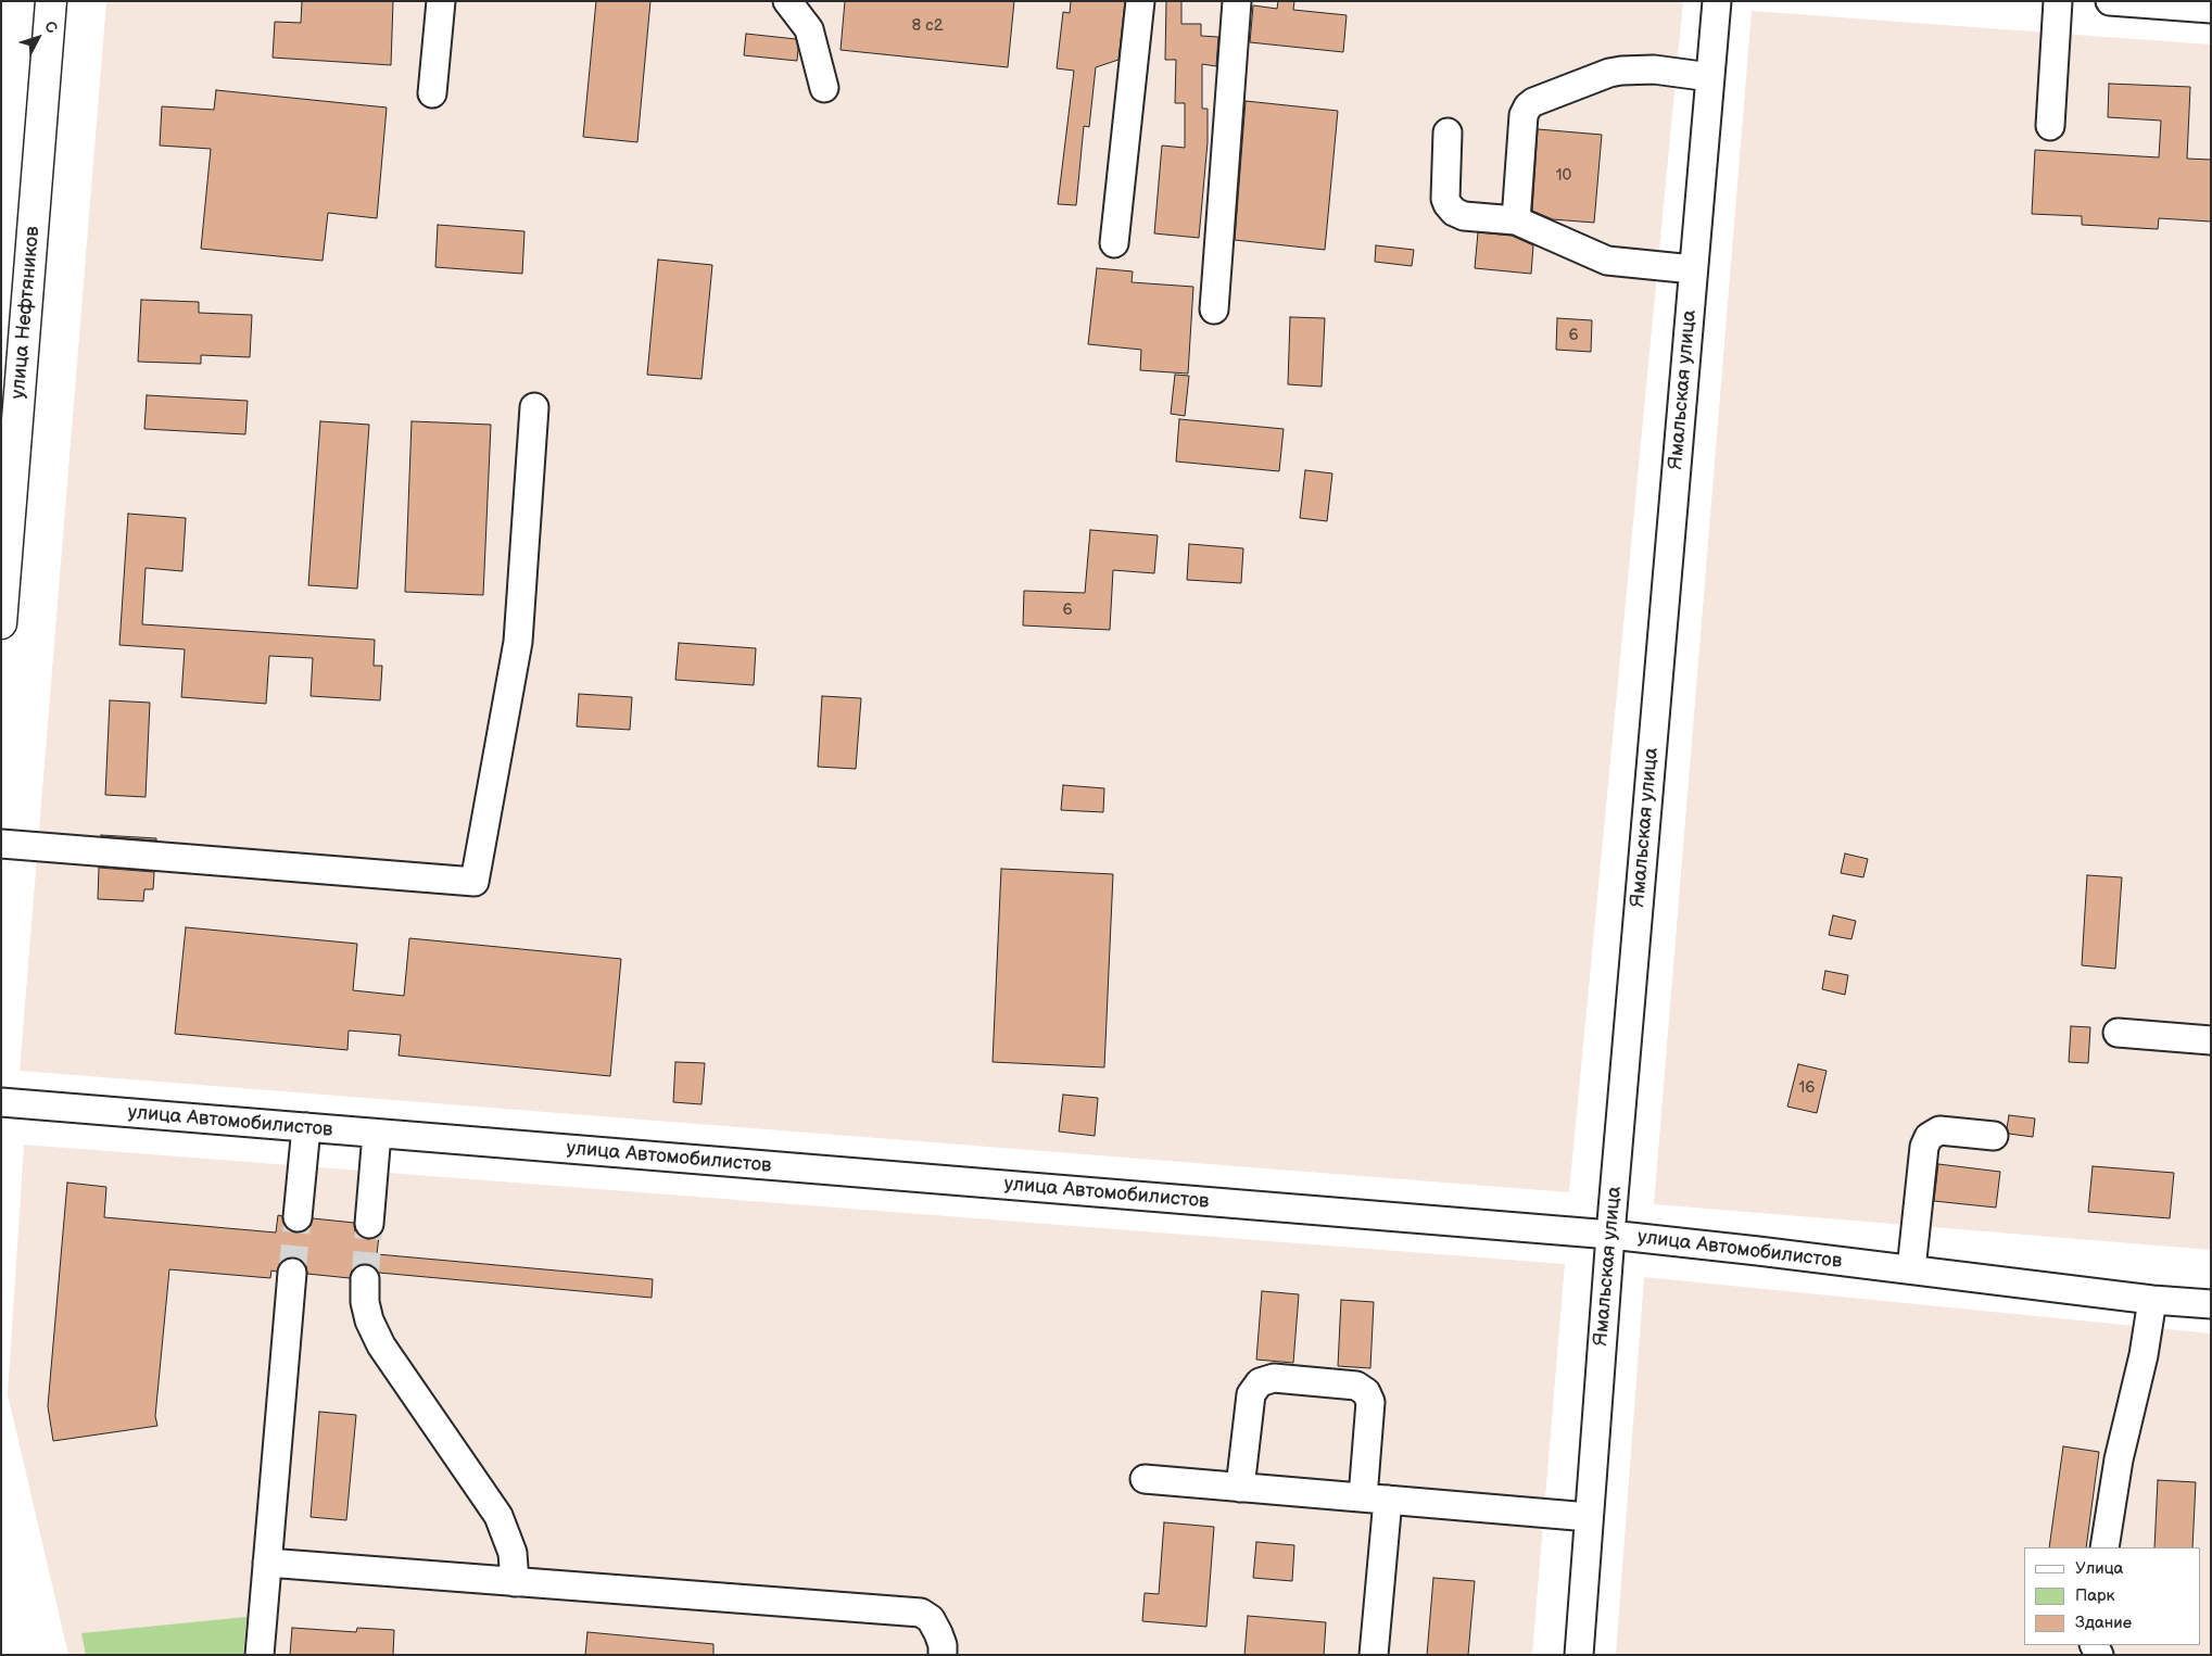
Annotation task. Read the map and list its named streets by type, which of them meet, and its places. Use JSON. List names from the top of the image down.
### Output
{
  "streets": {
    "main road": ["улица Нефтяников"],
    "street": ["Ямальская улица", "улица Автомобилистов"]
  },
  "crossings": [
    ["Ямальская улица", "улица Автомобилистов"]
  ],
  "house_numbers": [
    "8 с2",
    "10",
    "6",
    "6",
    "16"
  ],
  "legend": ["Улица", "Парк", "Здание"],
  "north": "top right"
}
